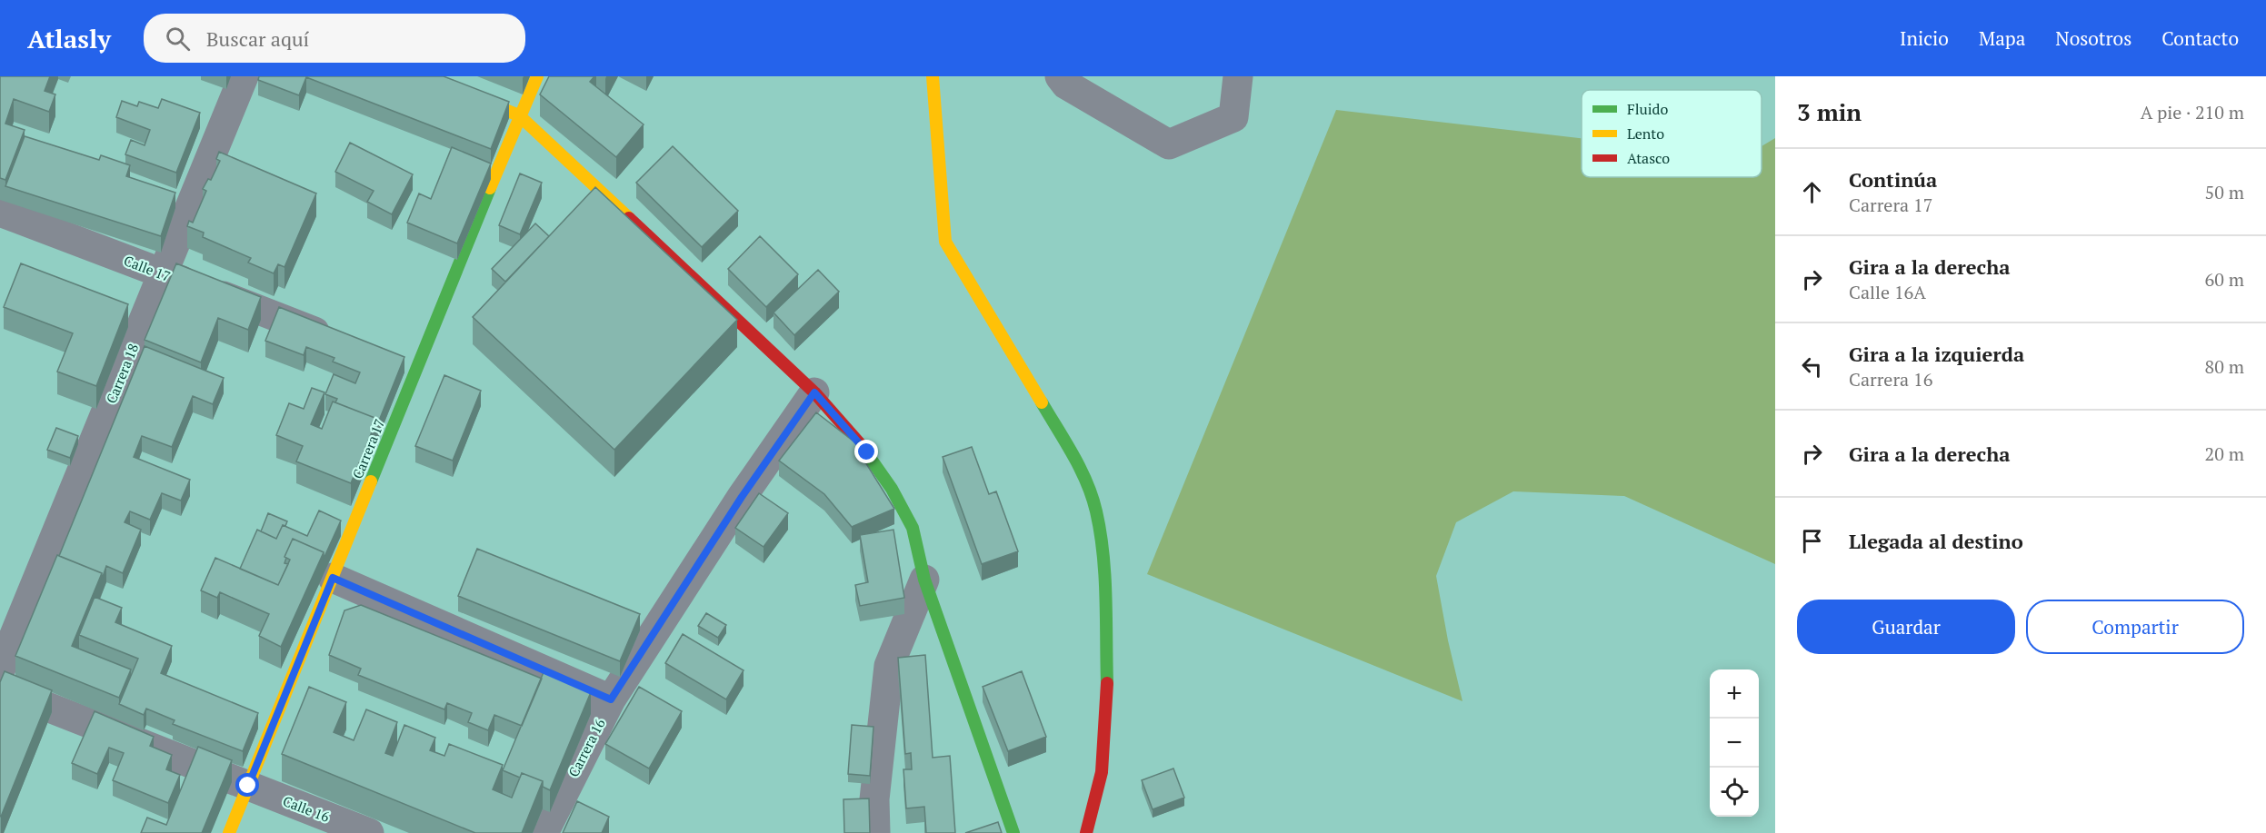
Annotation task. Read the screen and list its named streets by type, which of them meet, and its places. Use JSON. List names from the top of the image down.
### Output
{
  "streets": {
    "street": [
      "Calle 17",
      "Carrera 18",
      "Carrera 17",
      "Carrera 16",
      "Calle 16"
    ]
  },
  "crossings": [
    ["Calle 17", "Carrera 18"],
    ["Carrera 17", "Calle 16"]
  ],
  "legend": ["Fluido", "Lento", "Atasco"],
  "page": {
    "header": "Atlasly",
    "search": "Buscar aquí",
    "nav": [
      "Inicio",
      "Mapa",
      "Nosotros",
      "Contacto"
    ],
    "heading": ["3 min", "A pie · 210 m"],
    "list": [
      ["Continúa", "Carrera 17", "50 m"],
      ["Gira a la derecha", "Calle 16A", "60 m"],
      ["Gira a la izquierda", "Carrera 16", "80 m"],
      ["Gira a la derecha", "20 m"],
      "Llegada al destino"
    ],
    "buttons": ["Guardar", "Compartir"],
    "map_buttons": ["+", "−"]
  }
}
